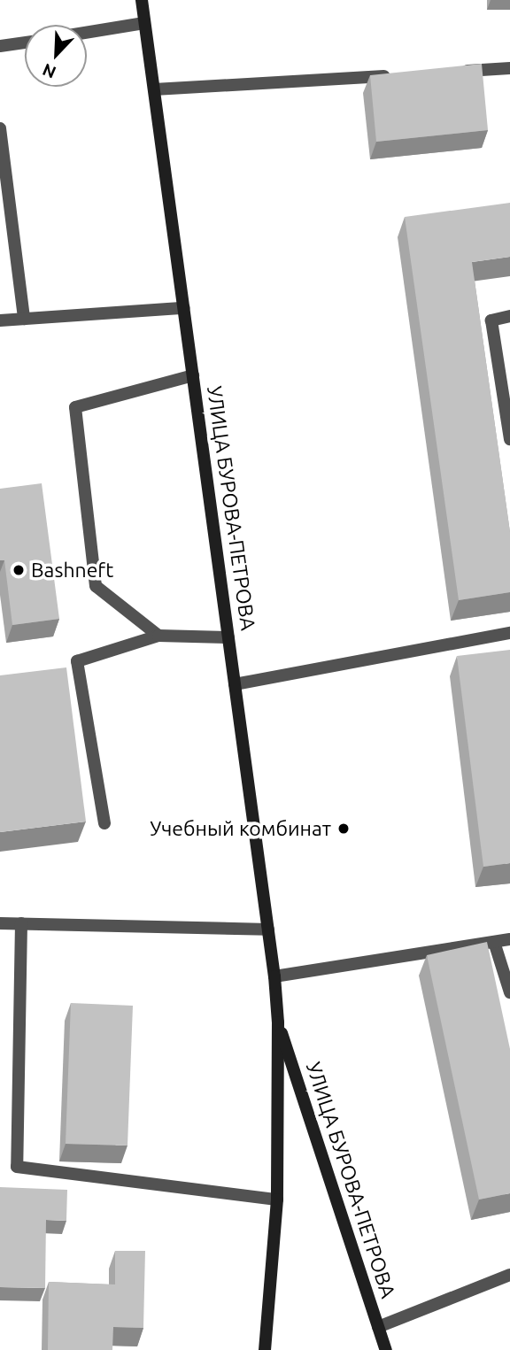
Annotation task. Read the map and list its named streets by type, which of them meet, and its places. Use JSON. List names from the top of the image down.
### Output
{
  "streets": {
    "main road": ["УЛИЦА БУРОВА-ПЕТРОВА"]
  },
  "places": ["Bashneft", "Учебный комбинат"],
  "north": "bottom left"
}
